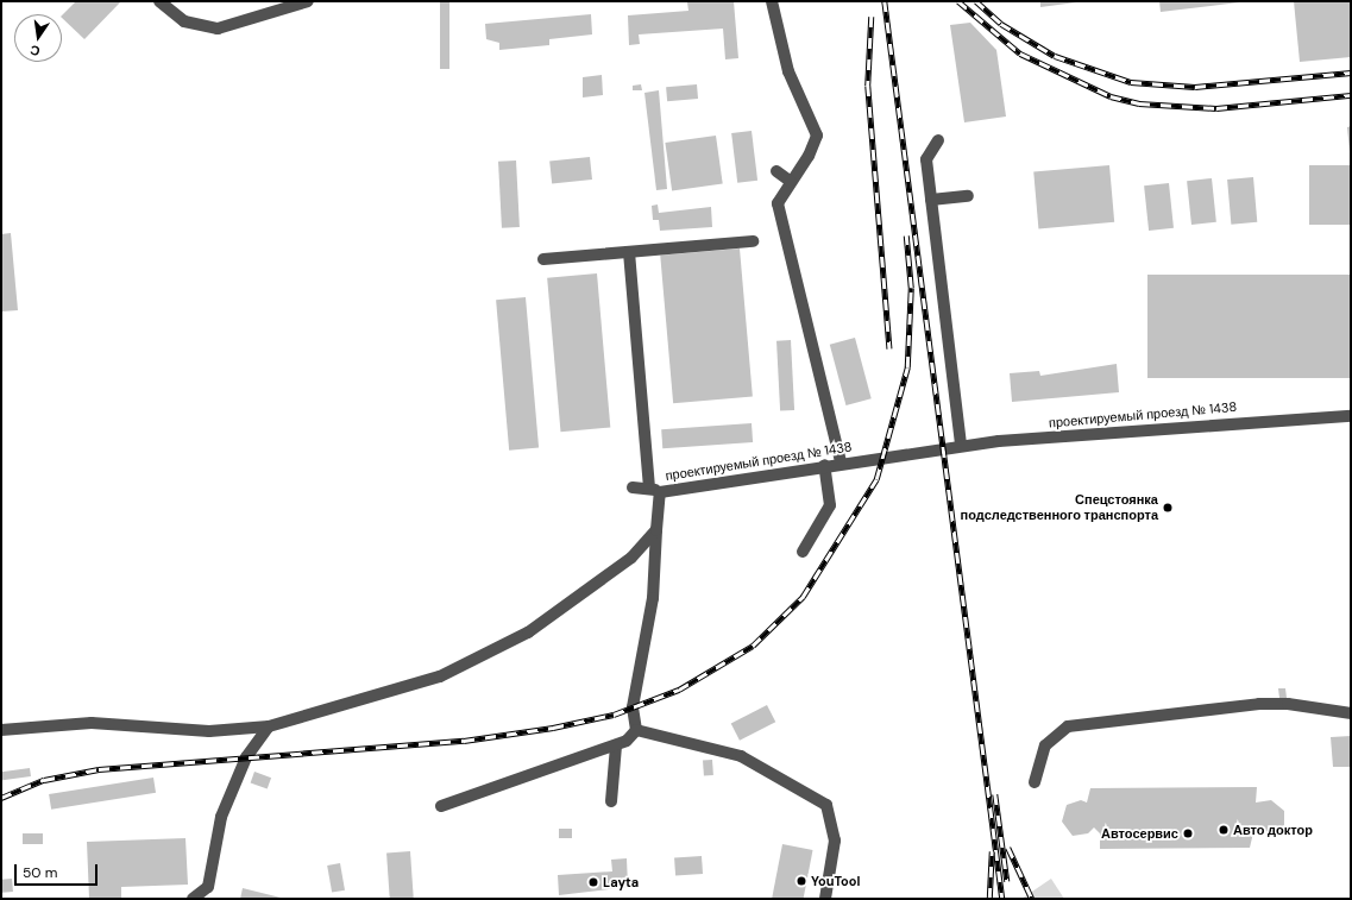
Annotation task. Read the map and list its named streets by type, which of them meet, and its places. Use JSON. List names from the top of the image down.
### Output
{
  "streets": {
    "street": ["проектируемый проезд № 1438"]
  },
  "places": [
    "Спецстоянка подследственного транспорта",
    "Авто доктор",
    "Автосервис",
    "YouTool",
    "Layta"
  ],
  "scale_bar": "50 m",
  "north": "bottom"
}
